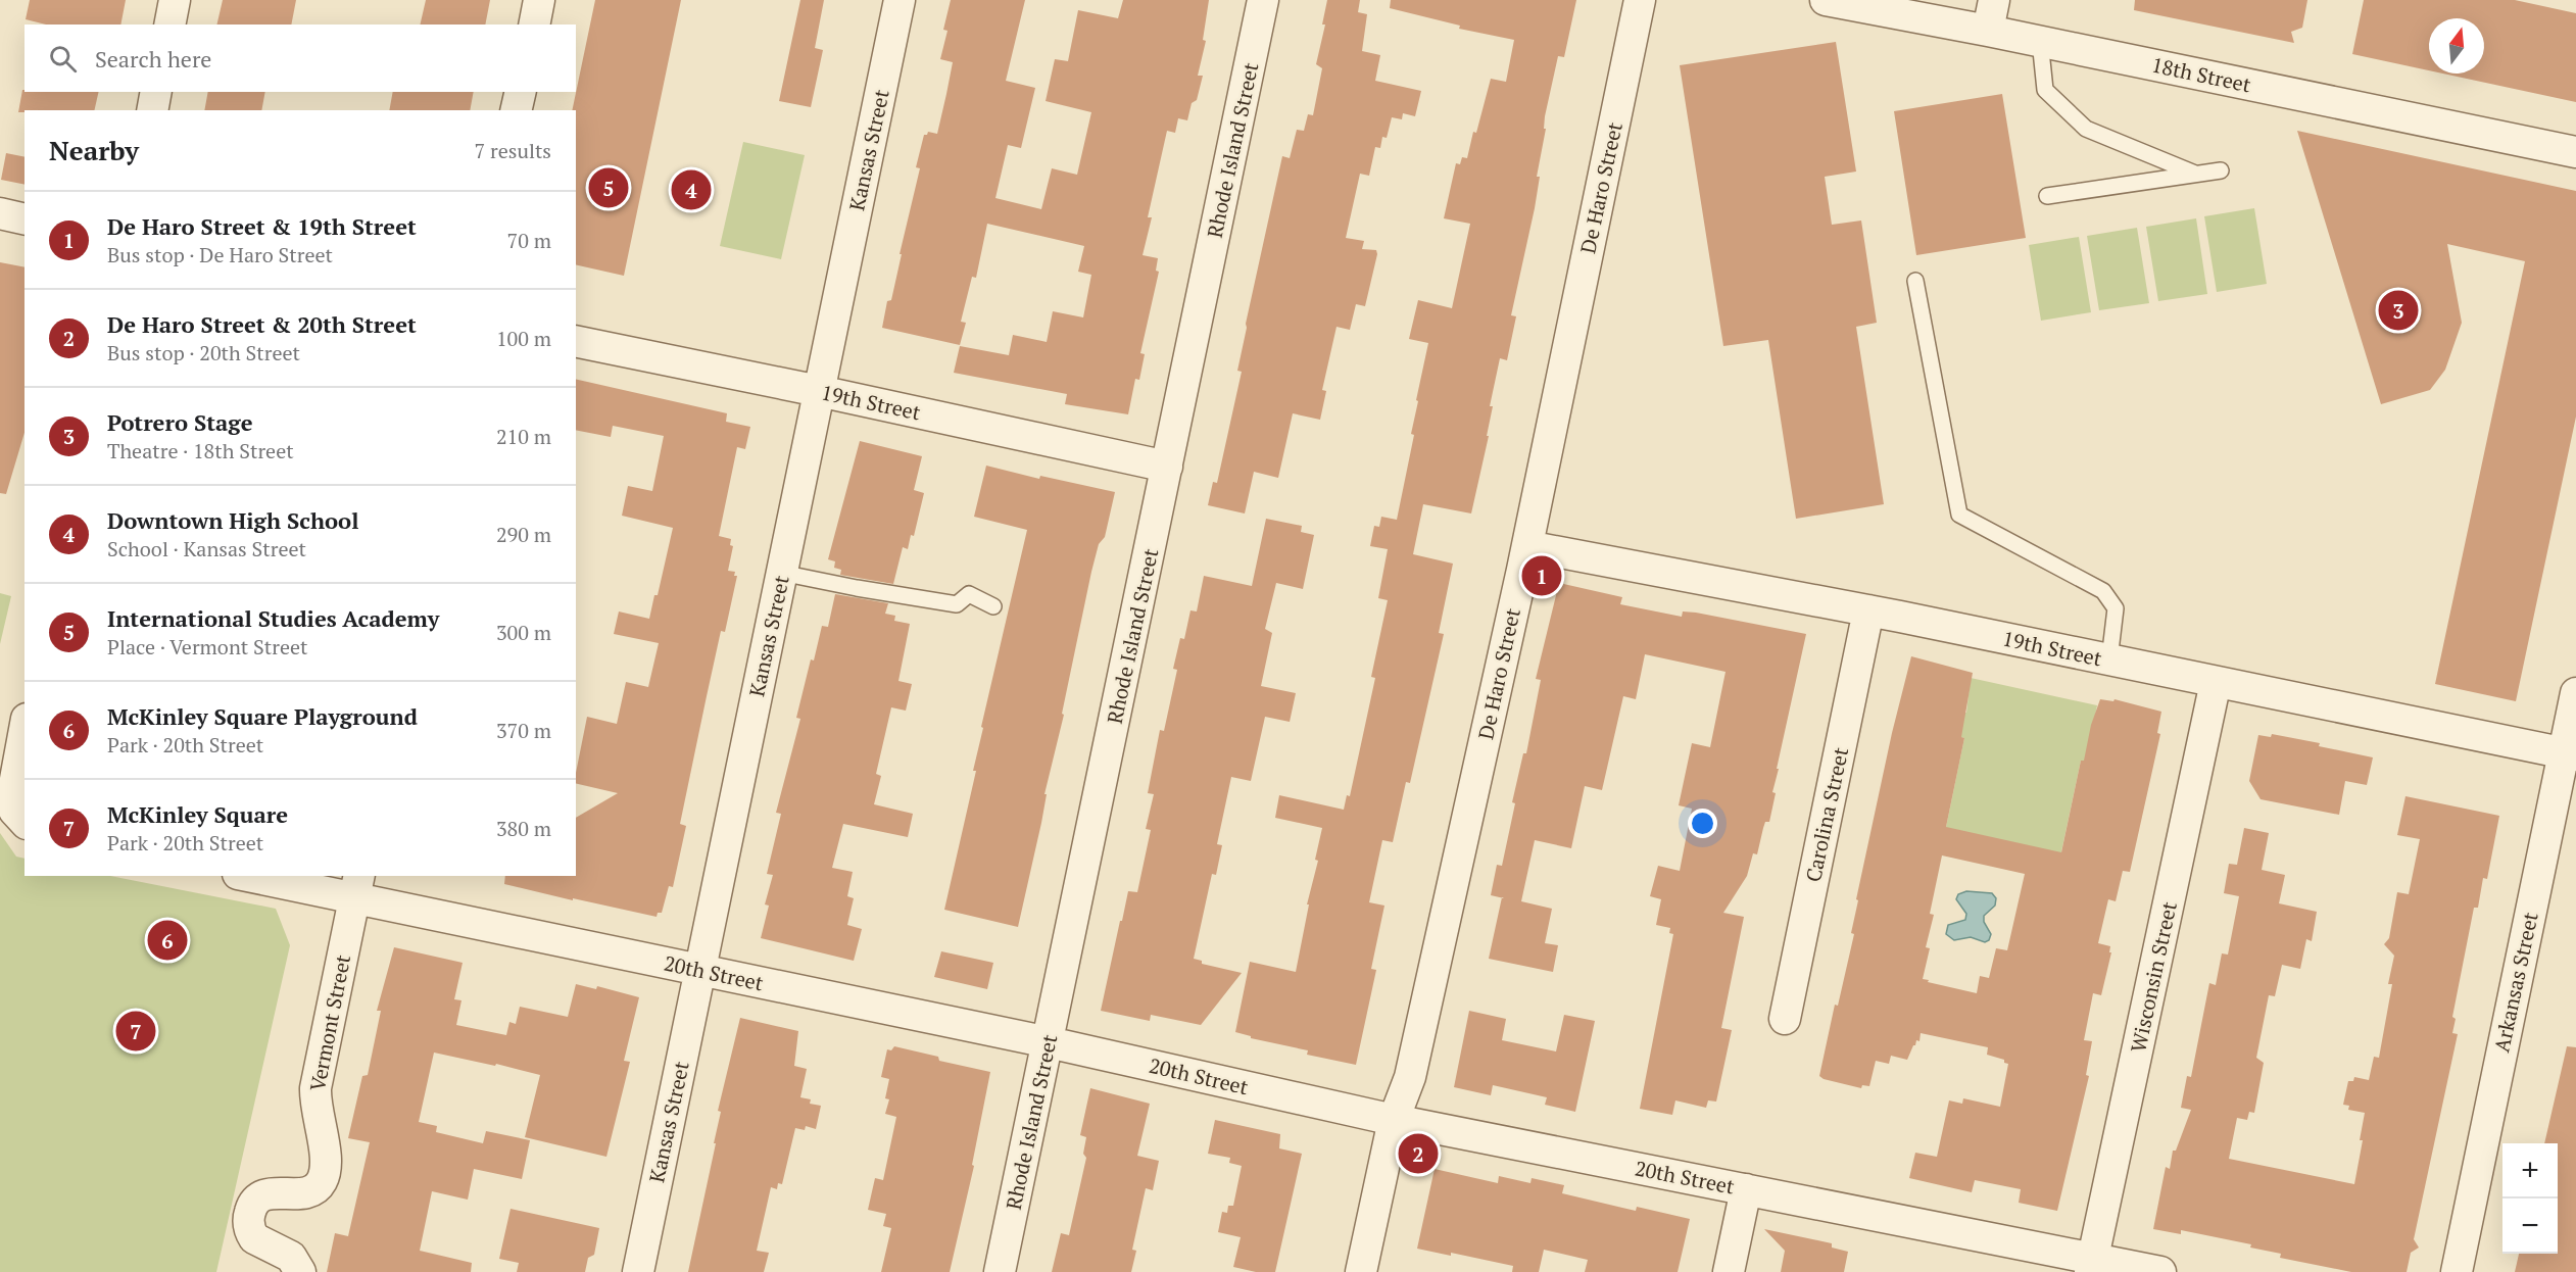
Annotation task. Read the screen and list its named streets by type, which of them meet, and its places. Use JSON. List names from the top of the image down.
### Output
{
  "streets": {
    "street": [
      "18th Street",
      "Kansas Street",
      "Rhode Island Street",
      "De Haro Street",
      "19th Street",
      "Carolina Street",
      "20th Street",
      "Wisconsin Street",
      "Arkansas Street",
      "Vermont Street"
    ]
  },
  "crossings": [
    ["Kansas Street", "19th Street"],
    ["Kansas Street", "20th Street"],
    ["Rhode Island Street", "19th Street"],
    ["Rhode Island Street", "20th Street"],
    ["De Haro Street", "19th Street"],
    ["De Haro Street", "20th Street"],
    ["19th Street", "Carolina Street"],
    ["19th Street", "Wisconsin Street"],
    ["19th Street", "Arkansas Street"],
    ["20th Street", "Wisconsin Street"],
    ["20th Street", "Vermont Street"]
  ],
  "north": "top",
  "page": {
    "search": "Search here",
    "heading": ["Nearby", "7 results"],
    "pins": [
      "5",
      "4",
      "3",
      "1",
      "6",
      "7",
      "2"
    ],
    "list": [
      {
        "mark": "1",
        "name": "De Haro Street & 19th Street",
        "note": "Bus stop · De Haro Street",
        "value": "70 m"
      },
      {
        "mark": "2",
        "name": "De Haro Street & 20th Street",
        "note": "Bus stop · 20th Street",
        "value": "100 m"
      },
      {
        "mark": "3",
        "name": "Potrero Stage",
        "note": "Theatre · 18th Street",
        "value": "210 m"
      },
      {
        "mark": "4",
        "name": "Downtown High School",
        "note": "School · Kansas Street",
        "value": "290 m"
      },
      {
        "mark": "5",
        "name": "International Studies Academy",
        "note": "Place · Vermont Street",
        "value": "300 m"
      },
      {
        "mark": "6",
        "name": "McKinley Square Playground",
        "note": "Park · 20th Street",
        "value": "370 m"
      },
      {
        "mark": "7",
        "name": "McKinley Square",
        "note": "Park · 20th Street",
        "value": "380 m"
      }
    ],
    "map_buttons": ["+", "−"]
  }
}
